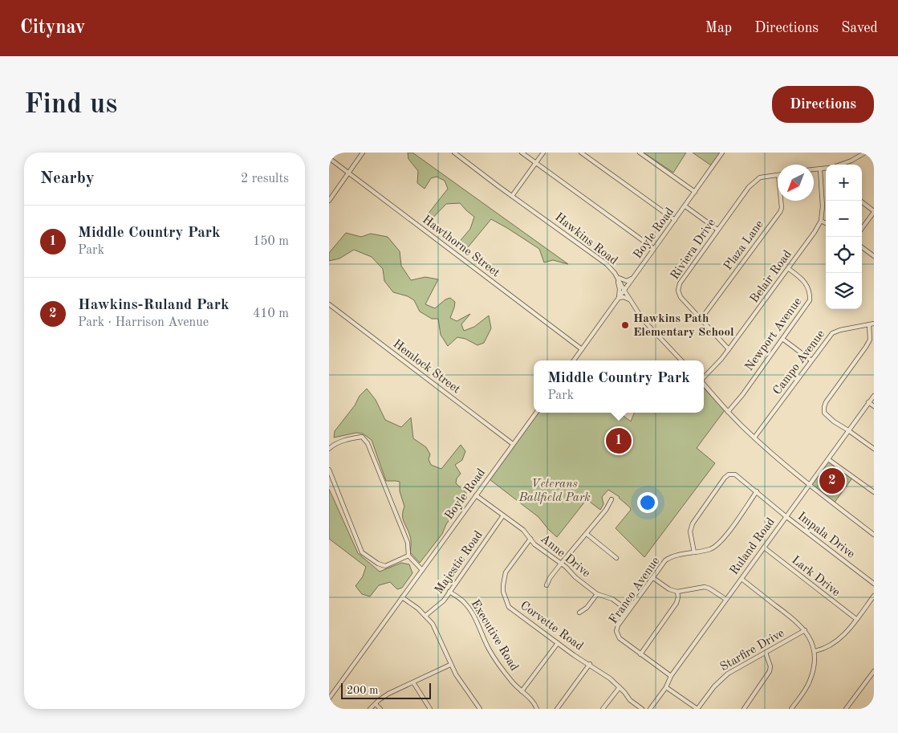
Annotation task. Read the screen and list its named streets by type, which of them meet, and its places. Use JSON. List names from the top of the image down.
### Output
{
  "streets": {
    "street": [
      "Boyle Road",
      "Hawkins Road",
      "Plaza Lane",
      "Hawthorne Street",
      "Riviera Drive",
      "Belair Road",
      "Newport Avenue",
      "Campo Avenue",
      "Hemlock Street",
      "Impala Drive",
      "Ruland Road",
      "Anne Drive",
      "Majestic Road",
      "Lark Drive",
      "Franco Avenue",
      "Corvette Road",
      "Executive Road",
      "Starfire Drive"
    ]
  },
  "crossings": [
    ["Boyle Road", "Hawkins Road"],
    ["Boyle Road", "Hawthorne Street"],
    ["Boyle Road", "Hemlock Street"],
    ["Boyle Road", "Anne Drive"],
    ["Plaza Lane", "Riviera Drive"],
    ["Riviera Drive", "Belair Road"],
    ["Belair Road", "Newport Avenue"],
    ["Impala Drive", "Ruland Road"],
    ["Impala Drive", "Franco Avenue"],
    ["Ruland Road", "Lark Drive"],
    ["Ruland Road", "Franco Avenue"],
    ["Anne Drive", "Majestic Road"],
    ["Anne Drive", "Franco Avenue"],
    ["Anne Drive", "Corvette Road"],
    ["Majestic Road", "Executive Road"]
  ],
  "parks": ["Veterans Ballfield Park"],
  "places": ["Hawkins Path Elementary School"],
  "scale_bar": "200 m",
  "north": "bottom left",
  "page": {
    "header": "Citynav",
    "nav": ["Map", "Directions", "Saved"],
    "buttons": "Directions",
    "title": "Find us",
    "heading": ["Nearby", "2 results"],
    "map_buttons": ["+", "−"],
    "list": [
      {
        "mark": "1",
        "name": "Middle Country Park",
        "note": "Park",
        "value": "150 m"
      },
      {
        "mark": "2",
        "name": "Hawkins-Ruland Park",
        "note": "Park · Harrison Avenue",
        "value": "410 m"
      }
    ],
    "popup": ["Middle Country Park", "Park"],
    "pins": ["1", "2"],
    "scale": "200 m"
  }
}
